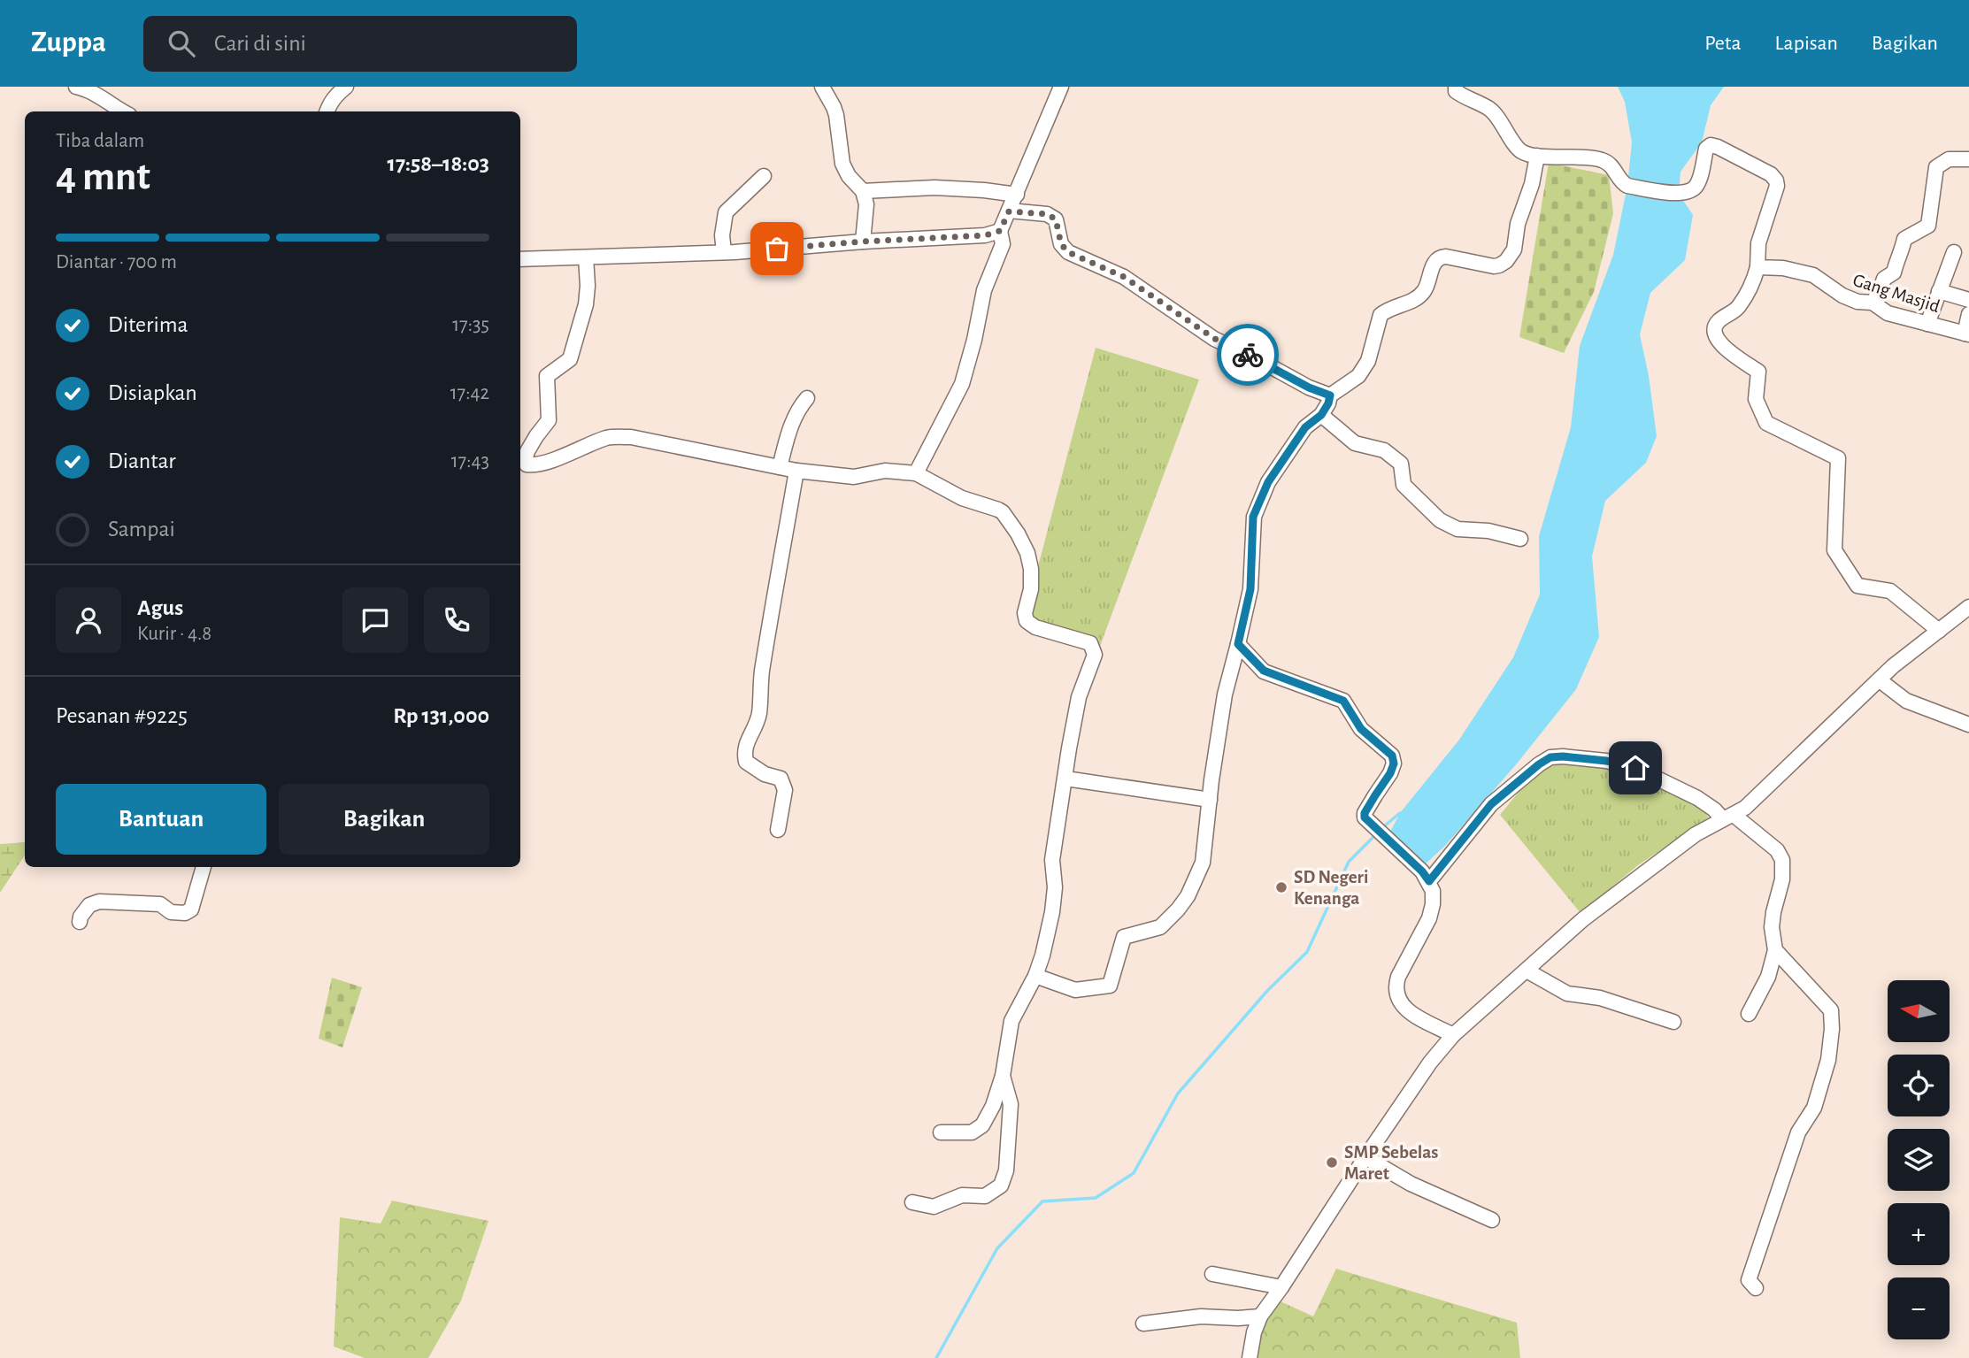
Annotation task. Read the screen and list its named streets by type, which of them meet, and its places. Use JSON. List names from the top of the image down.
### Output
{
  "streets": {
    "street": ["Gang Masjid"]
  },
  "places": ["SD Negeri Kenanga", "SMP Sebelas Maret"],
  "north": "left",
  "page": {
    "header": "Zuppa",
    "search": "Cari di sini",
    "nav": ["Peta", "Lapisan", "Bagikan"],
    "heading": ["4 mnt", "Tiba dalam", "17:58–18:03"],
    "panel": [
      "Agus",
      "Kurir · 4.8",
      "Pesanan #9225",
      "Rp 131,000"
    ],
    "bar": "Diantar · 700 m",
    "list": [
      ["Diterima", "17:35"],
      ["Disiapkan", "17:42"],
      ["Diantar", "17:43"],
      "Sampai"
    ],
    "buttons": ["Bantuan", "Bagikan"],
    "map_buttons": ["+", "−"]
  }
}
